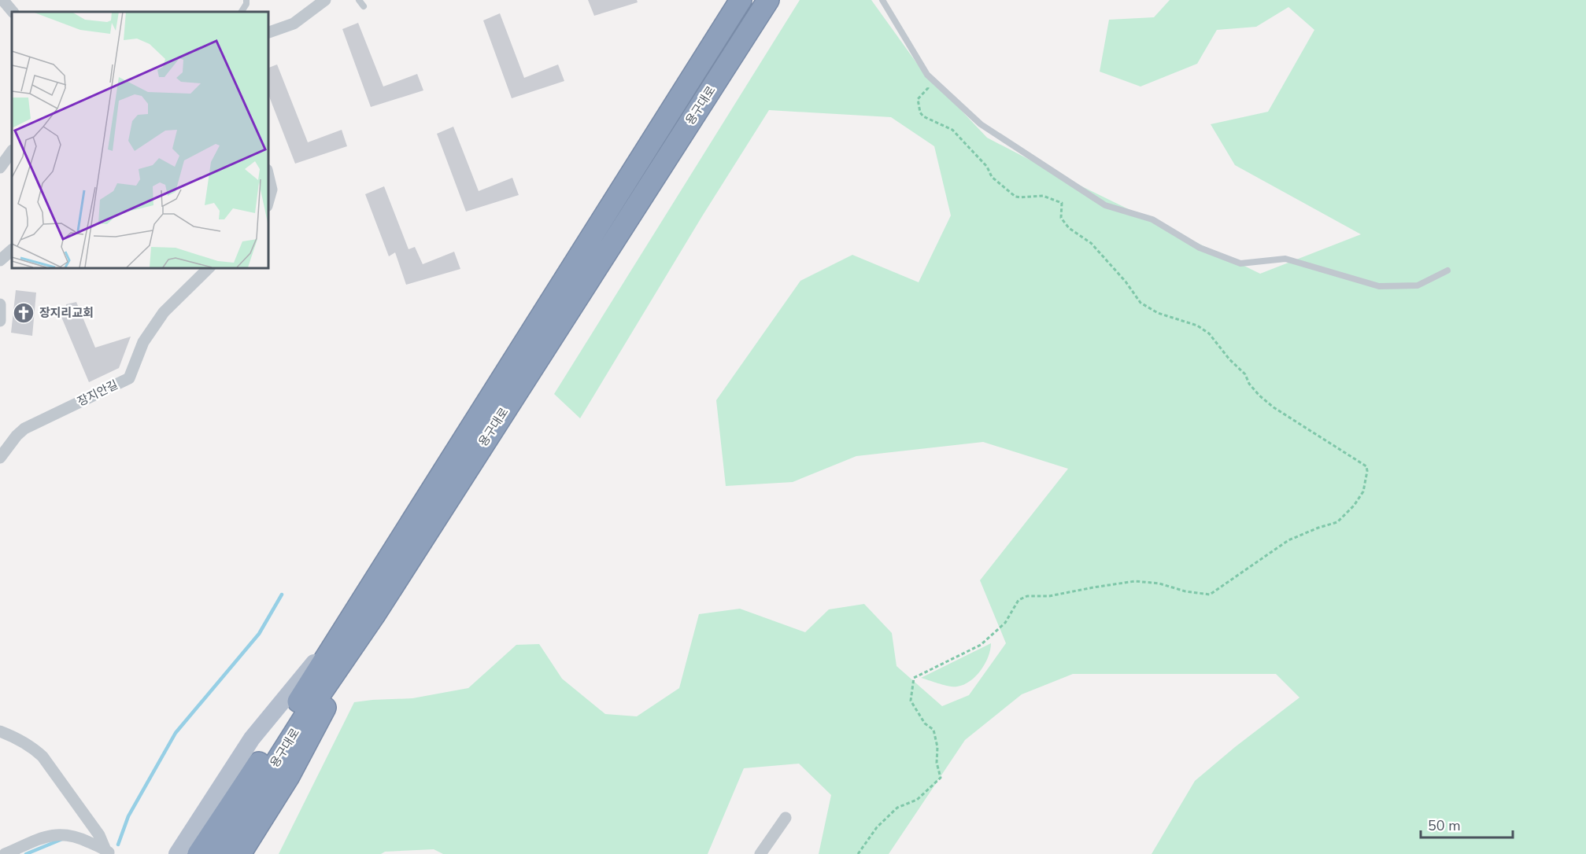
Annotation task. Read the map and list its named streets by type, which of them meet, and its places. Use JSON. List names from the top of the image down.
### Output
{
  "streets": {
    "highway": ["용구대로"],
    "street": ["장지안길"]
  },
  "places": {
    "church": ["장지리교회"]
  },
  "scale_bar": "50 m"
}
